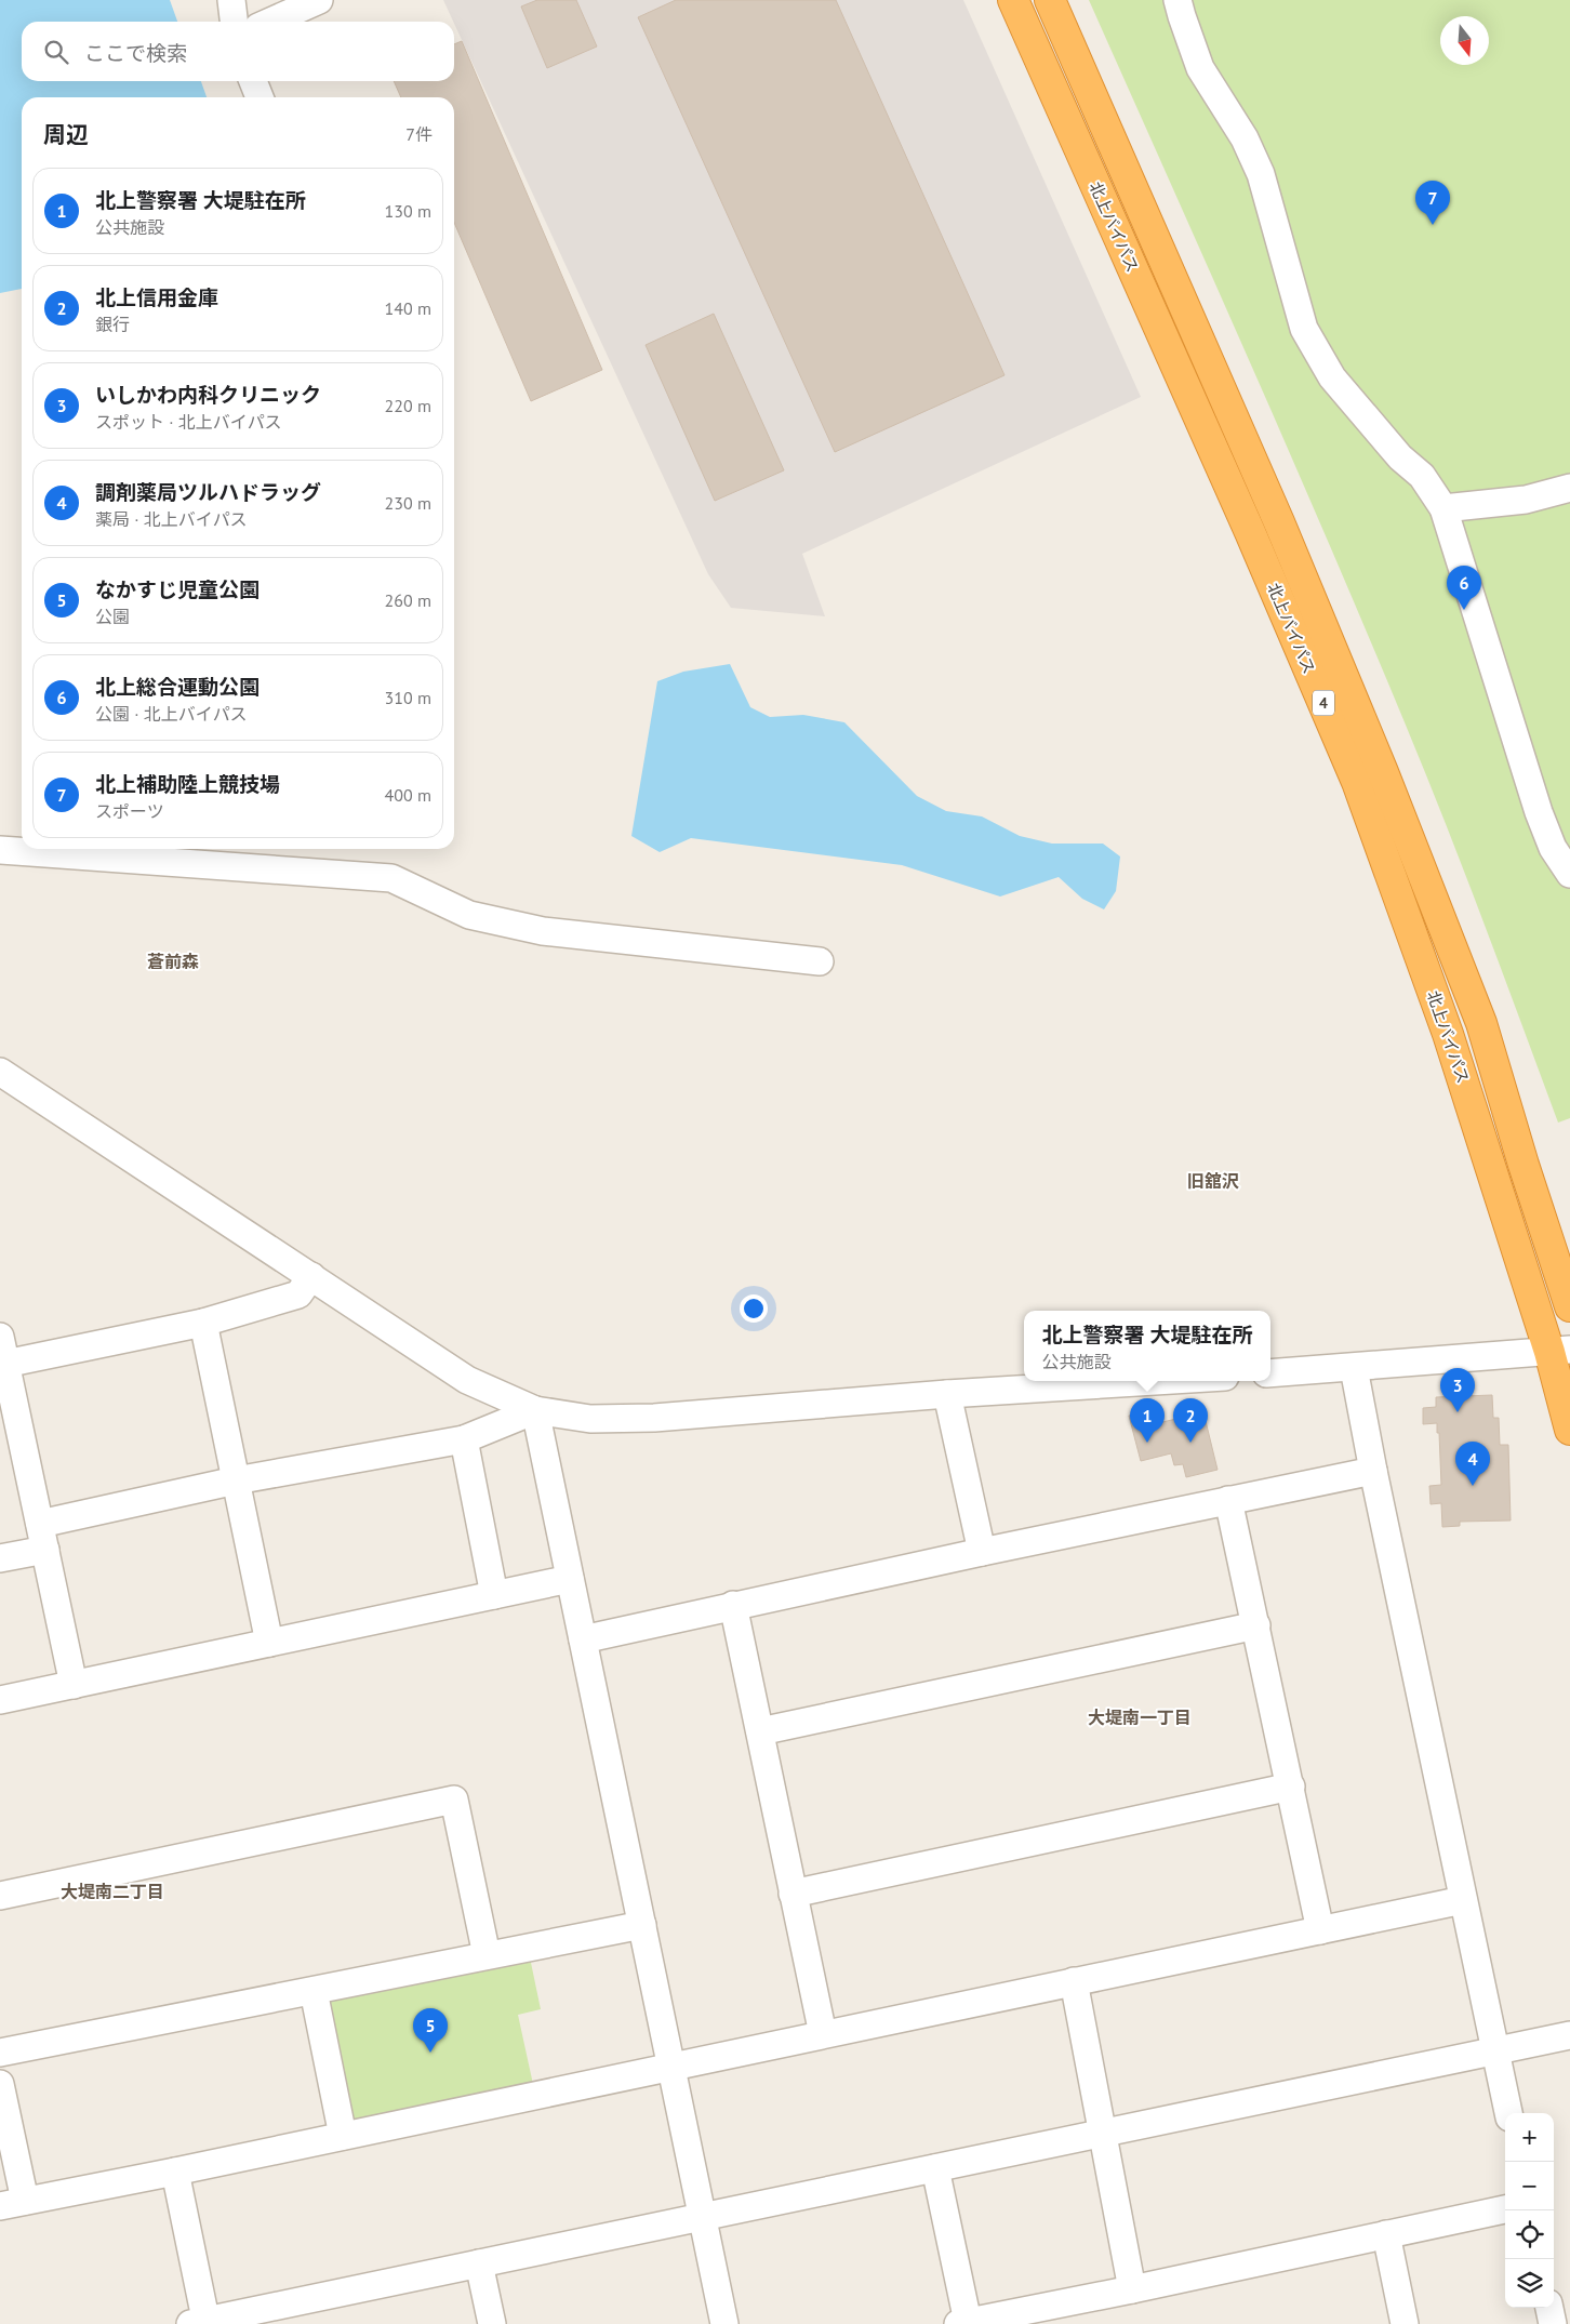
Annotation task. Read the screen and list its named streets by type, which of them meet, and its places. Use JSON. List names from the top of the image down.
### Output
{
  "streets": {
    "highway": ["北上バイパス", "4"]
  },
  "districts": [
    "蒼前森",
    "旧舘沢",
    "大堤南一丁目",
    "大堤南二丁目"
  ],
  "north": "bottom",
  "page": {
    "search": "ここで検索",
    "heading": ["周辺", "7件"],
    "list": [
      {
        "mark": "1",
        "name": "北上警察署 大堤駐在所",
        "note": "公共施設",
        "value": "130 m"
      },
      {
        "mark": "2",
        "name": "北上信用金庫",
        "note": "銀行",
        "value": "140 m"
      },
      {
        "mark": "3",
        "name": "いしかわ内科クリニック",
        "note": "スポット · 北上バイパス",
        "value": "220 m"
      },
      {
        "mark": "4",
        "name": "調剤薬局ツルハドラッグ",
        "note": "薬局 · 北上バイパス",
        "value": "230 m"
      },
      {
        "mark": "5",
        "name": "なかすじ児童公園",
        "note": "公園",
        "value": "260 m"
      },
      {
        "mark": "6",
        "name": "北上総合運動公園",
        "note": "公園 · 北上バイパス",
        "value": "310 m"
      },
      {
        "mark": "7",
        "name": "北上補助陸上競技場",
        "note": "スポーツ",
        "value": "400 m"
      }
    ],
    "pins": [
      "7",
      "6",
      "3",
      "1",
      "2",
      "4",
      "5"
    ],
    "popup": ["北上警察署 大堤駐在所", "公共施設"],
    "map_buttons": ["+", "−"]
  }
}
